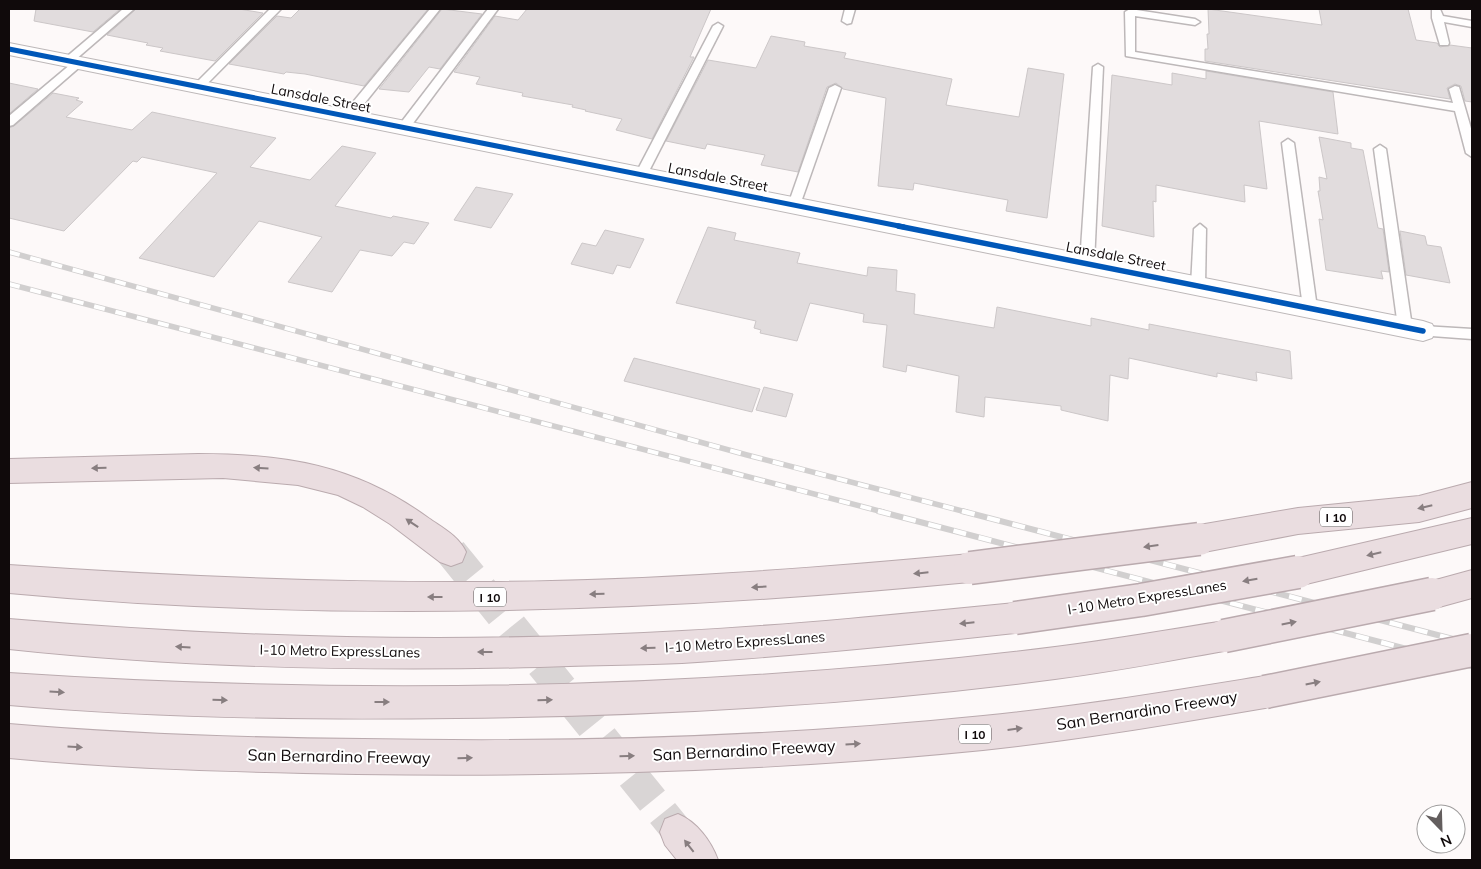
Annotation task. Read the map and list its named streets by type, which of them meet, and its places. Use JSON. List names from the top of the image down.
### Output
{
  "streets": {
    "highway": ["I 10", "I-10 Metro ExpressLanes", "San Bernardino Freeway"],
    "street": ["Lansdale Street"]
  },
  "north": "bottom right"
}
